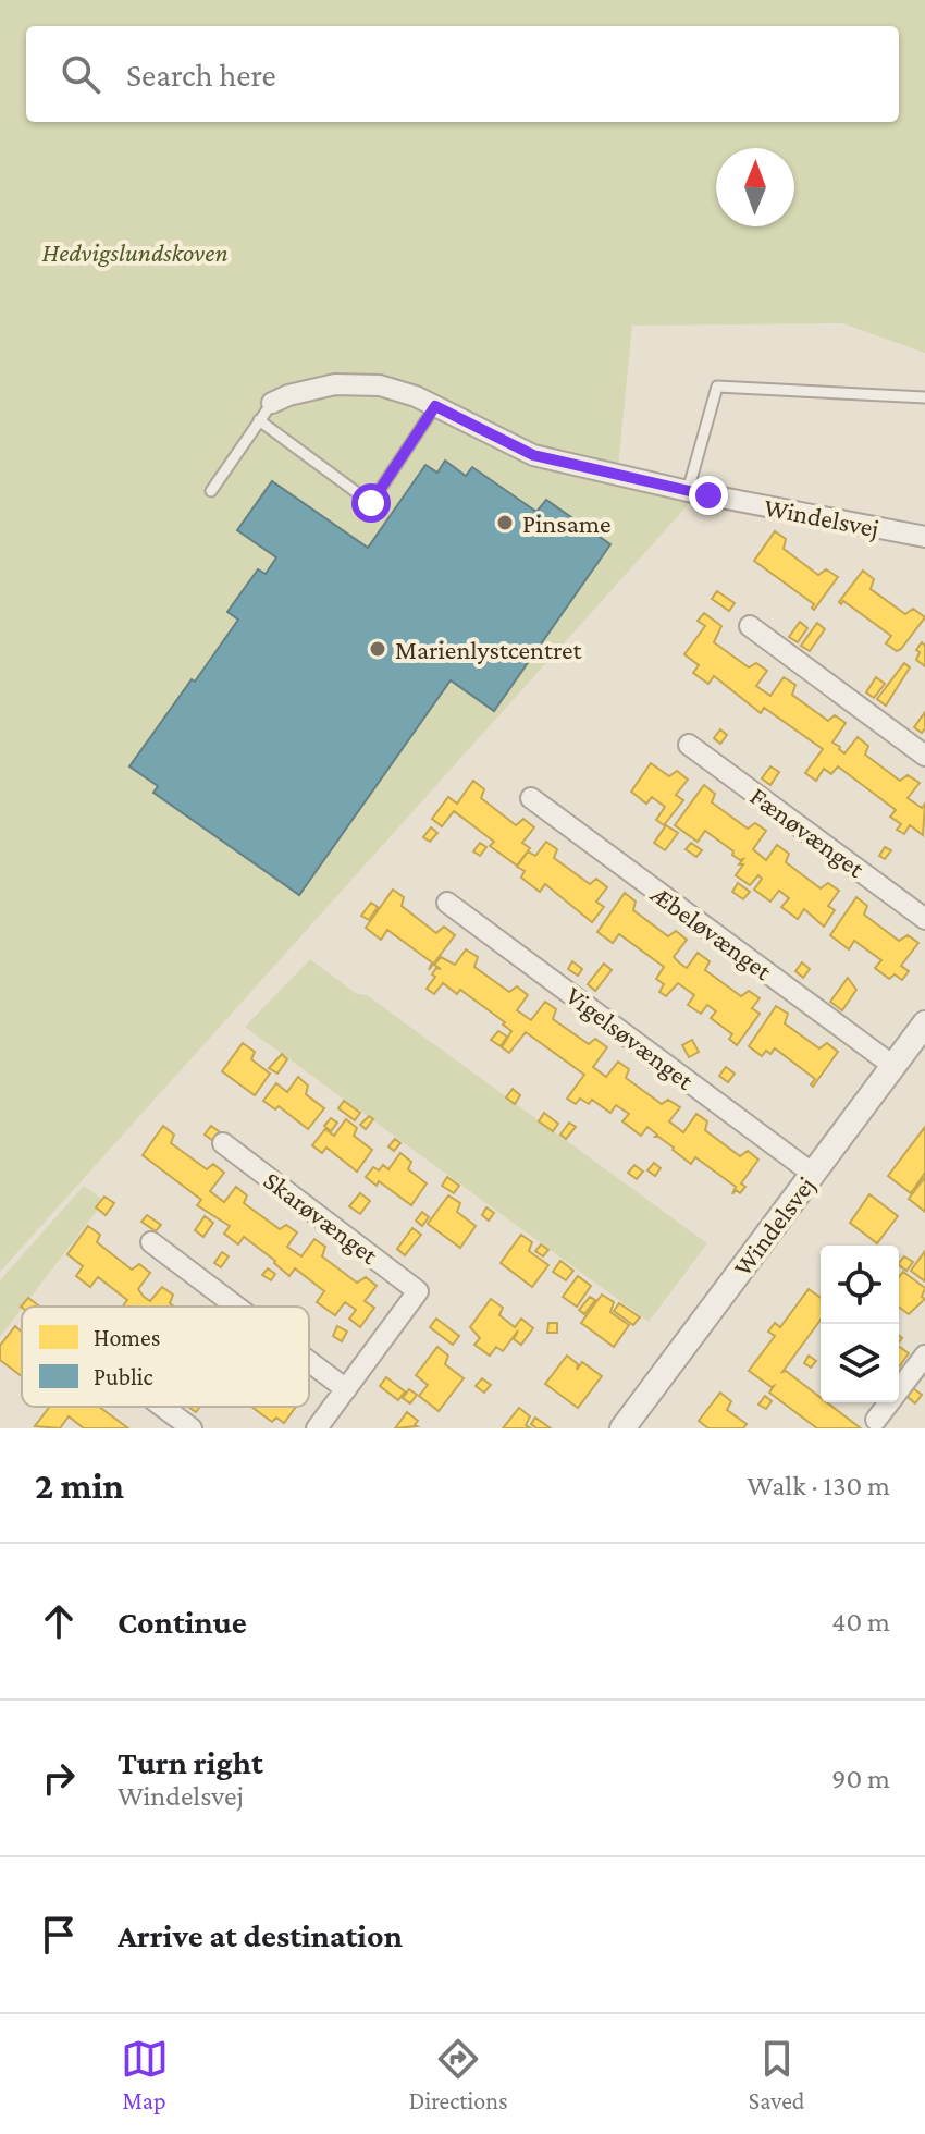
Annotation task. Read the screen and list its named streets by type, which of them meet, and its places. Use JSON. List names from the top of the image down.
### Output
{
  "streets": {
    "street": [
      "Windelsvej",
      "Fænøvænget",
      "Æbeløvænget",
      "Vigelsøvænget",
      "Skarøvænget"
    ]
  },
  "crossings": [
    ["Windelsvej", "Æbeløvænget"],
    ["Windelsvej", "Vigelsøvænget"]
  ],
  "parks": ["Hedvigslundskoven"],
  "places": ["Pinsame", "Marienlystcentret"],
  "legend": ["Homes", "Public"],
  "north": "top",
  "page": {
    "search": "Search here",
    "heading": ["2 min", "Walk · 130 m"],
    "list": [
      ["Continue", "40 m"],
      ["Turn right", "Windelsvej", "90 m"],
      "Arrive at destination"
    ],
    "nav": ["Map", "Directions", "Saved"]
  }
}
